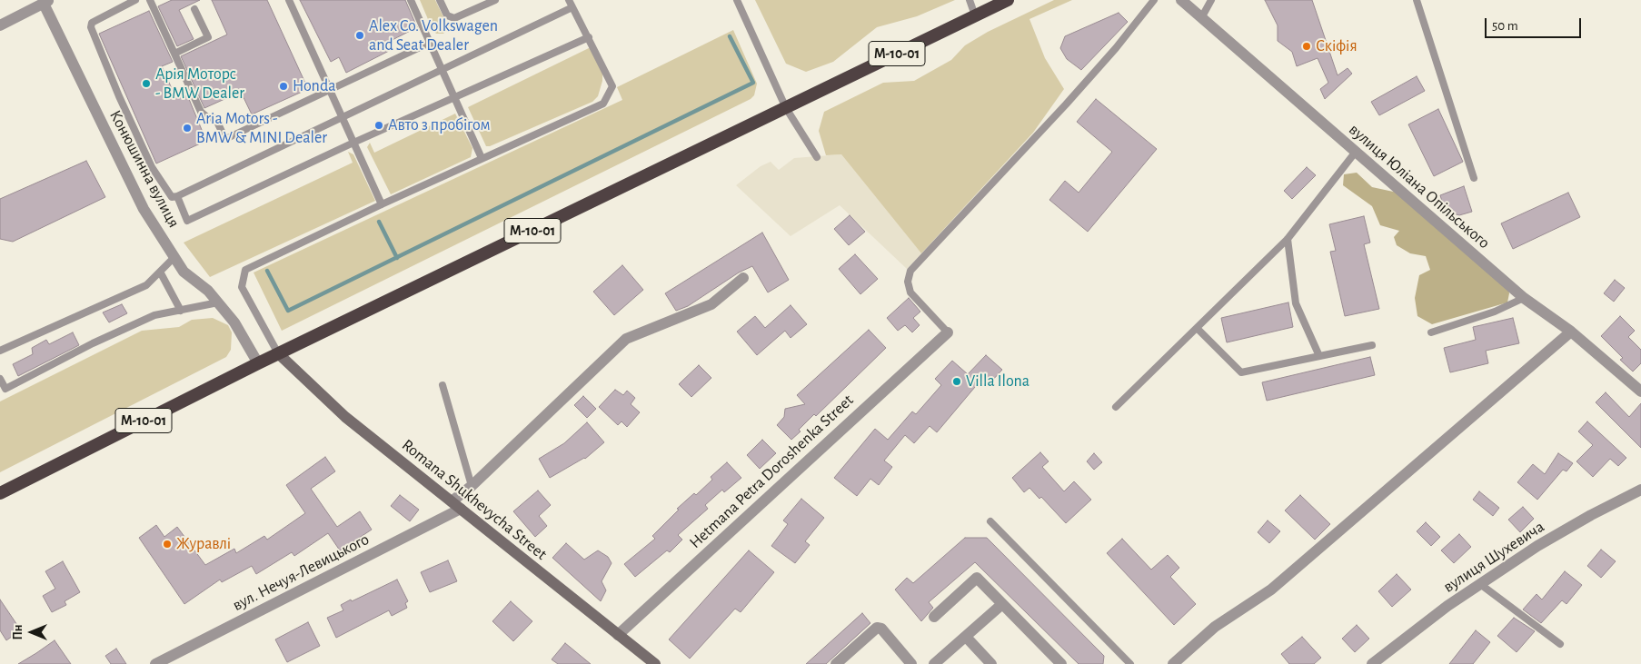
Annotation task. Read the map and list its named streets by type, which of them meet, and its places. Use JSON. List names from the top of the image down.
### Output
{
  "streets": {
    "highway": ["М-10-01"],
    "main road": ["Romana Shukhevycha Street"],
    "street": [
      "Конюшинна вулиця",
      "вулиця Юліана Опільського",
      "Hetmana Petra Doroshenka Street",
      "вулиця Шухевича",
      "вул. Нечуя-Левицького"
    ]
  },
  "crossings": [
    ["М-10-01", "Конюшинна вулиця"],
    ["М-10-01", "Romana Shukhevycha Street"],
    ["Hetmana Petra Doroshenka Street", "Romana Shukhevycha Street"],
    ["Romana Shukhevycha Street", "вул. Нечуя-Левицького"]
  ],
  "places": [
    "Alex Co. Volkswagen and Seat Dealer",
    "Скіфія",
    "Арія Моторс - BMW Dealer",
    "Honda",
    "Авто з пробігом",
    "Aria Motors - BMW & MINI Dealer",
    "Villa Ilona",
    "Журавлі"
  ],
  "scale_bar": "50 m",
  "north": "left"
}
